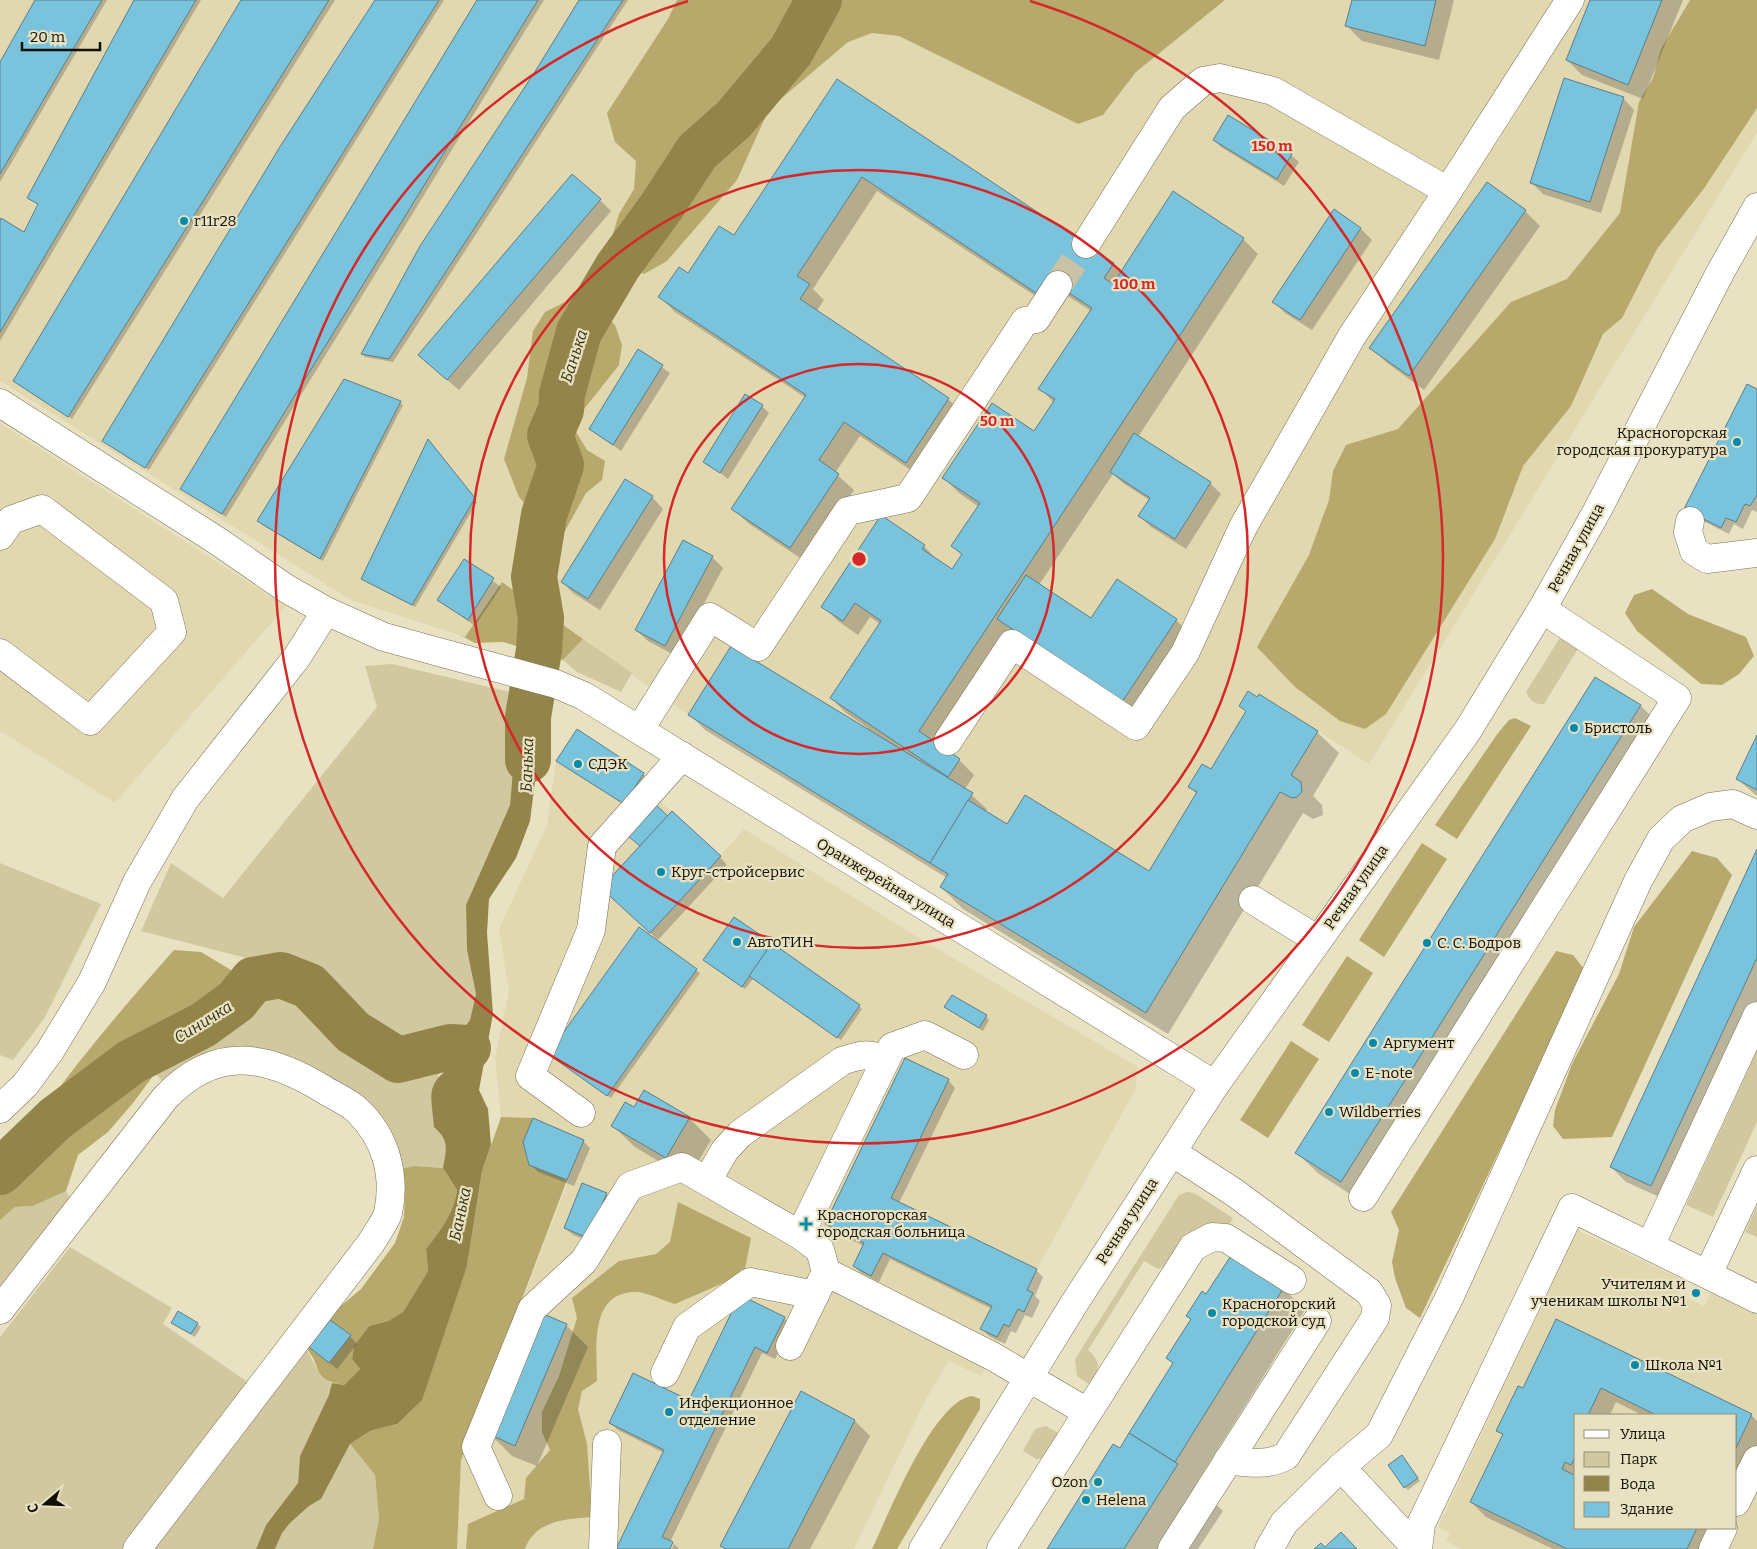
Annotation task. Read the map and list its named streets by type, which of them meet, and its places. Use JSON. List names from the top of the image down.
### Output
{
  "streets": {
    "main road": ["Речная улица", "Оранжерейная улица"]
  },
  "crossings": [
    ["Речная улица", "Оранжерейная улица"]
  ],
  "water": ["Банька", "Синичка"],
  "places": {
    "other": [
      "r11r28",
      "Красногорская городская прокуратура",
      "Бристоль",
      "СДЭК",
      "Круг-стройсервис",
      "АвтоТИН",
      "С. С. Бодров",
      "Аргумент",
      "E-note",
      "Wildberries",
      "Учителям и ученикам школы №1",
      "Красногорский городской суд",
      "Школа №1",
      "Инфекционное отделение",
      "Ozon",
      "Helena"
    ],
    "health": ["Красногорская городская больница"]
  },
  "legend": [
    "Улица",
    "Парк",
    "Вода",
    "Здание"
  ],
  "scale_bar": "20 m",
  "north": "left",
  "rings": ["150 m", "100 m", "50 m"]
}
